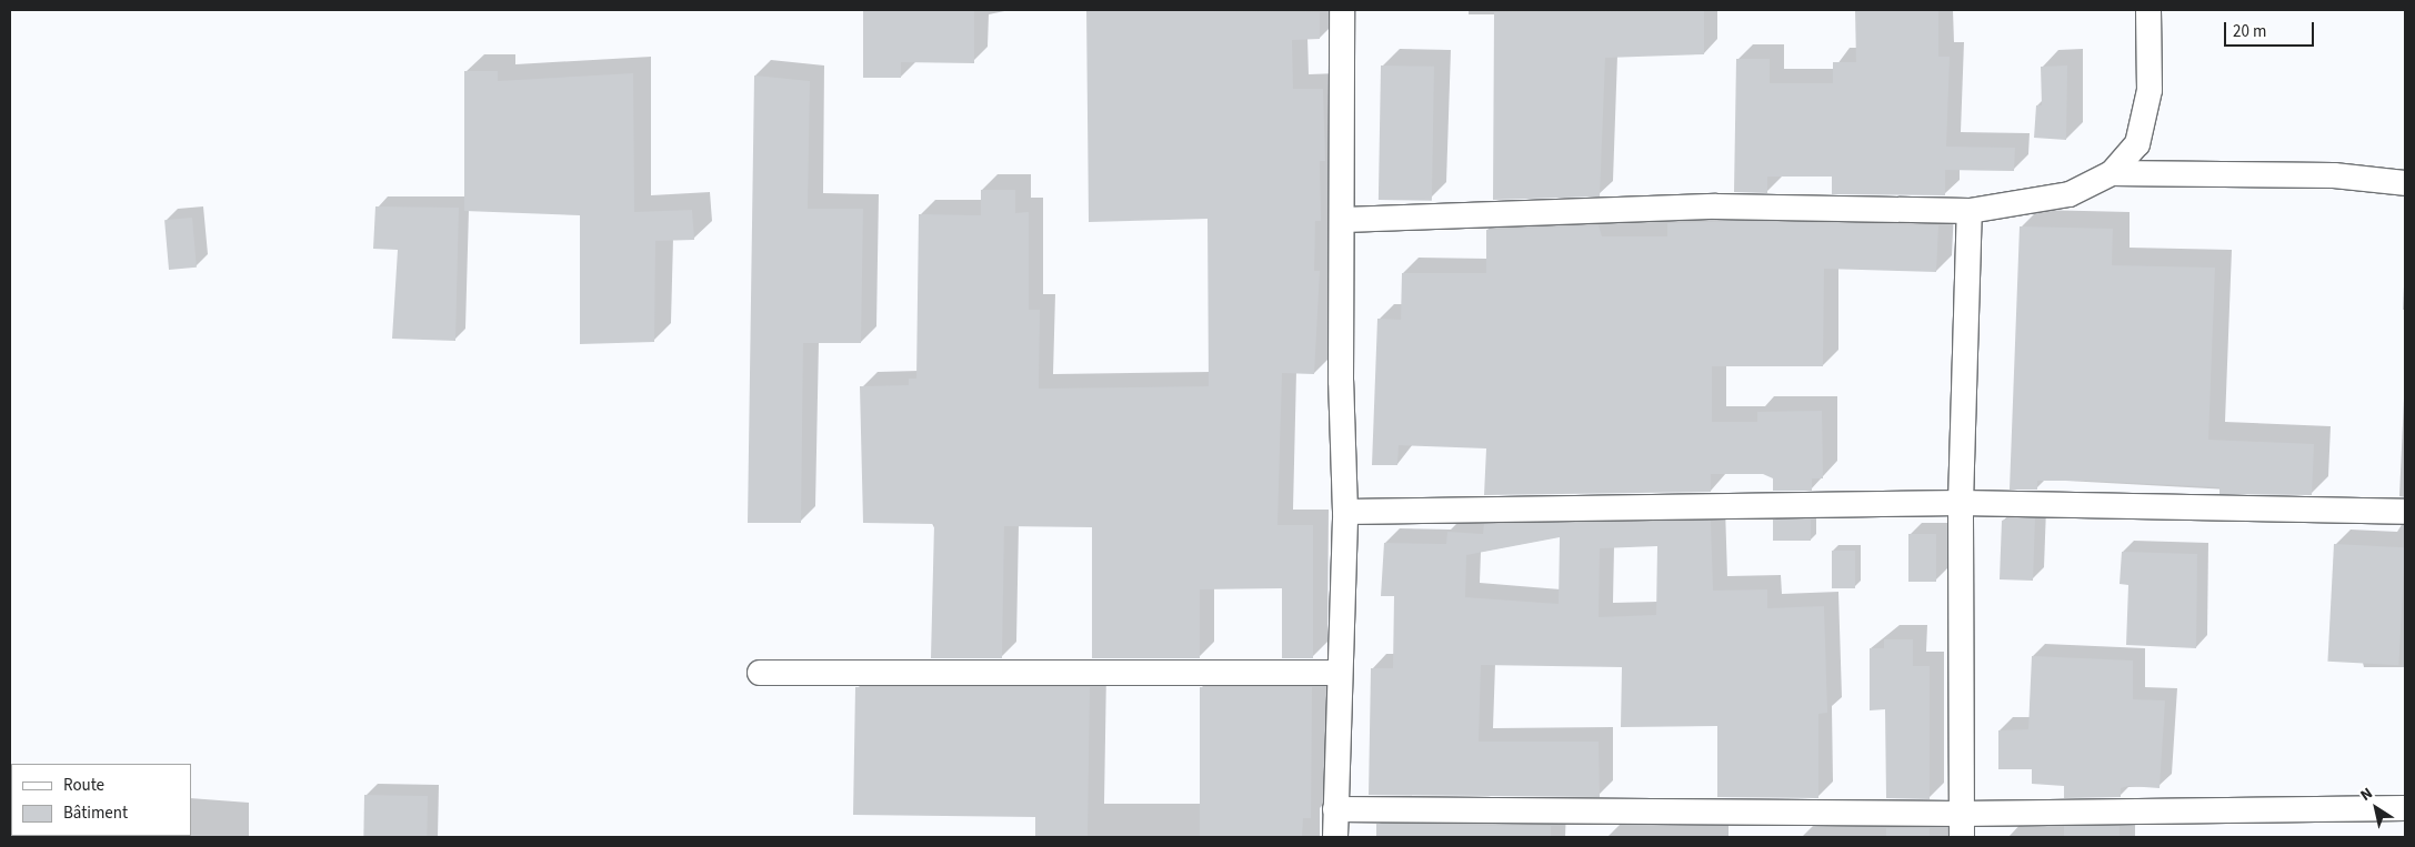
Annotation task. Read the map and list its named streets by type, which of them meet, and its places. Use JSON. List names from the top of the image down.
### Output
{
  "legend": ["Route", "Bâtiment"],
  "scale_bar": "20 m",
  "north": "top left"
}
